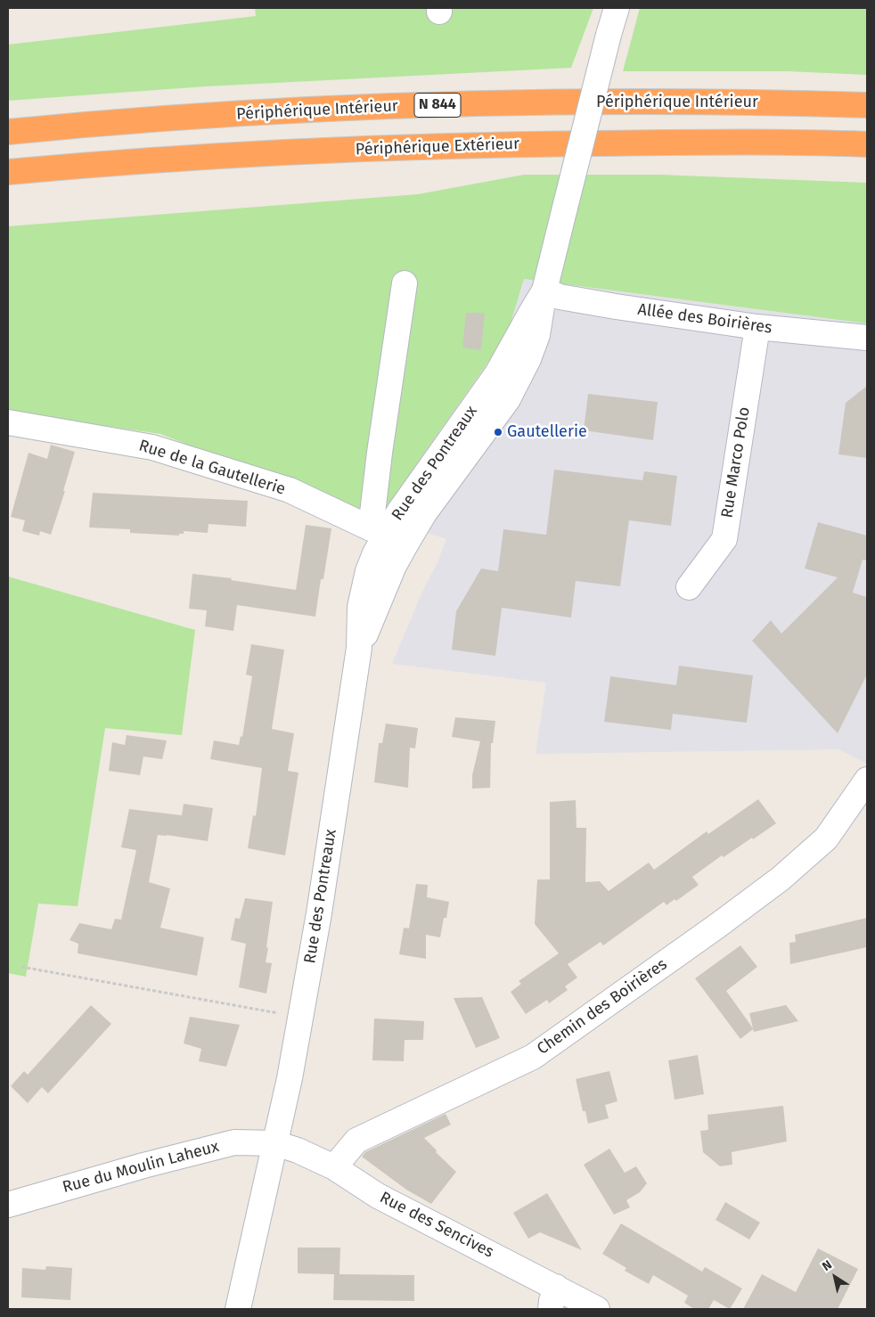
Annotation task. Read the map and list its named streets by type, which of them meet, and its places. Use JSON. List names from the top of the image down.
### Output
{
  "streets": {
    "highway": ["Périphérique Intérieur", "N 844", "Périphérique Extérieur"],
    "street": [
      "Allée des Boirières",
      "Rue Marco Polo",
      "Rue des Pontreaux",
      "Rue de la Gautellerie",
      "Chemin des Boirières",
      "Rue du Moulin Laheux",
      "Rue des Sencives"
    ]
  },
  "crossings": [
    ["Allée des Boirières", "Rue Marco Polo"],
    ["Allée des Boirières", "Rue des Pontreaux"],
    ["Rue des Pontreaux", "Rue de la Gautellerie"],
    ["Rue des Pontreaux", "Rue du Moulin Laheux"],
    ["Rue des Pontreaux", "Rue des Sencives"],
    ["Chemin des Boirières", "Rue des Sencives"],
    ["Rue du Moulin Laheux", "Rue des Sencives"]
  ],
  "places": ["Gautellerie"],
  "north": "top left"
}
